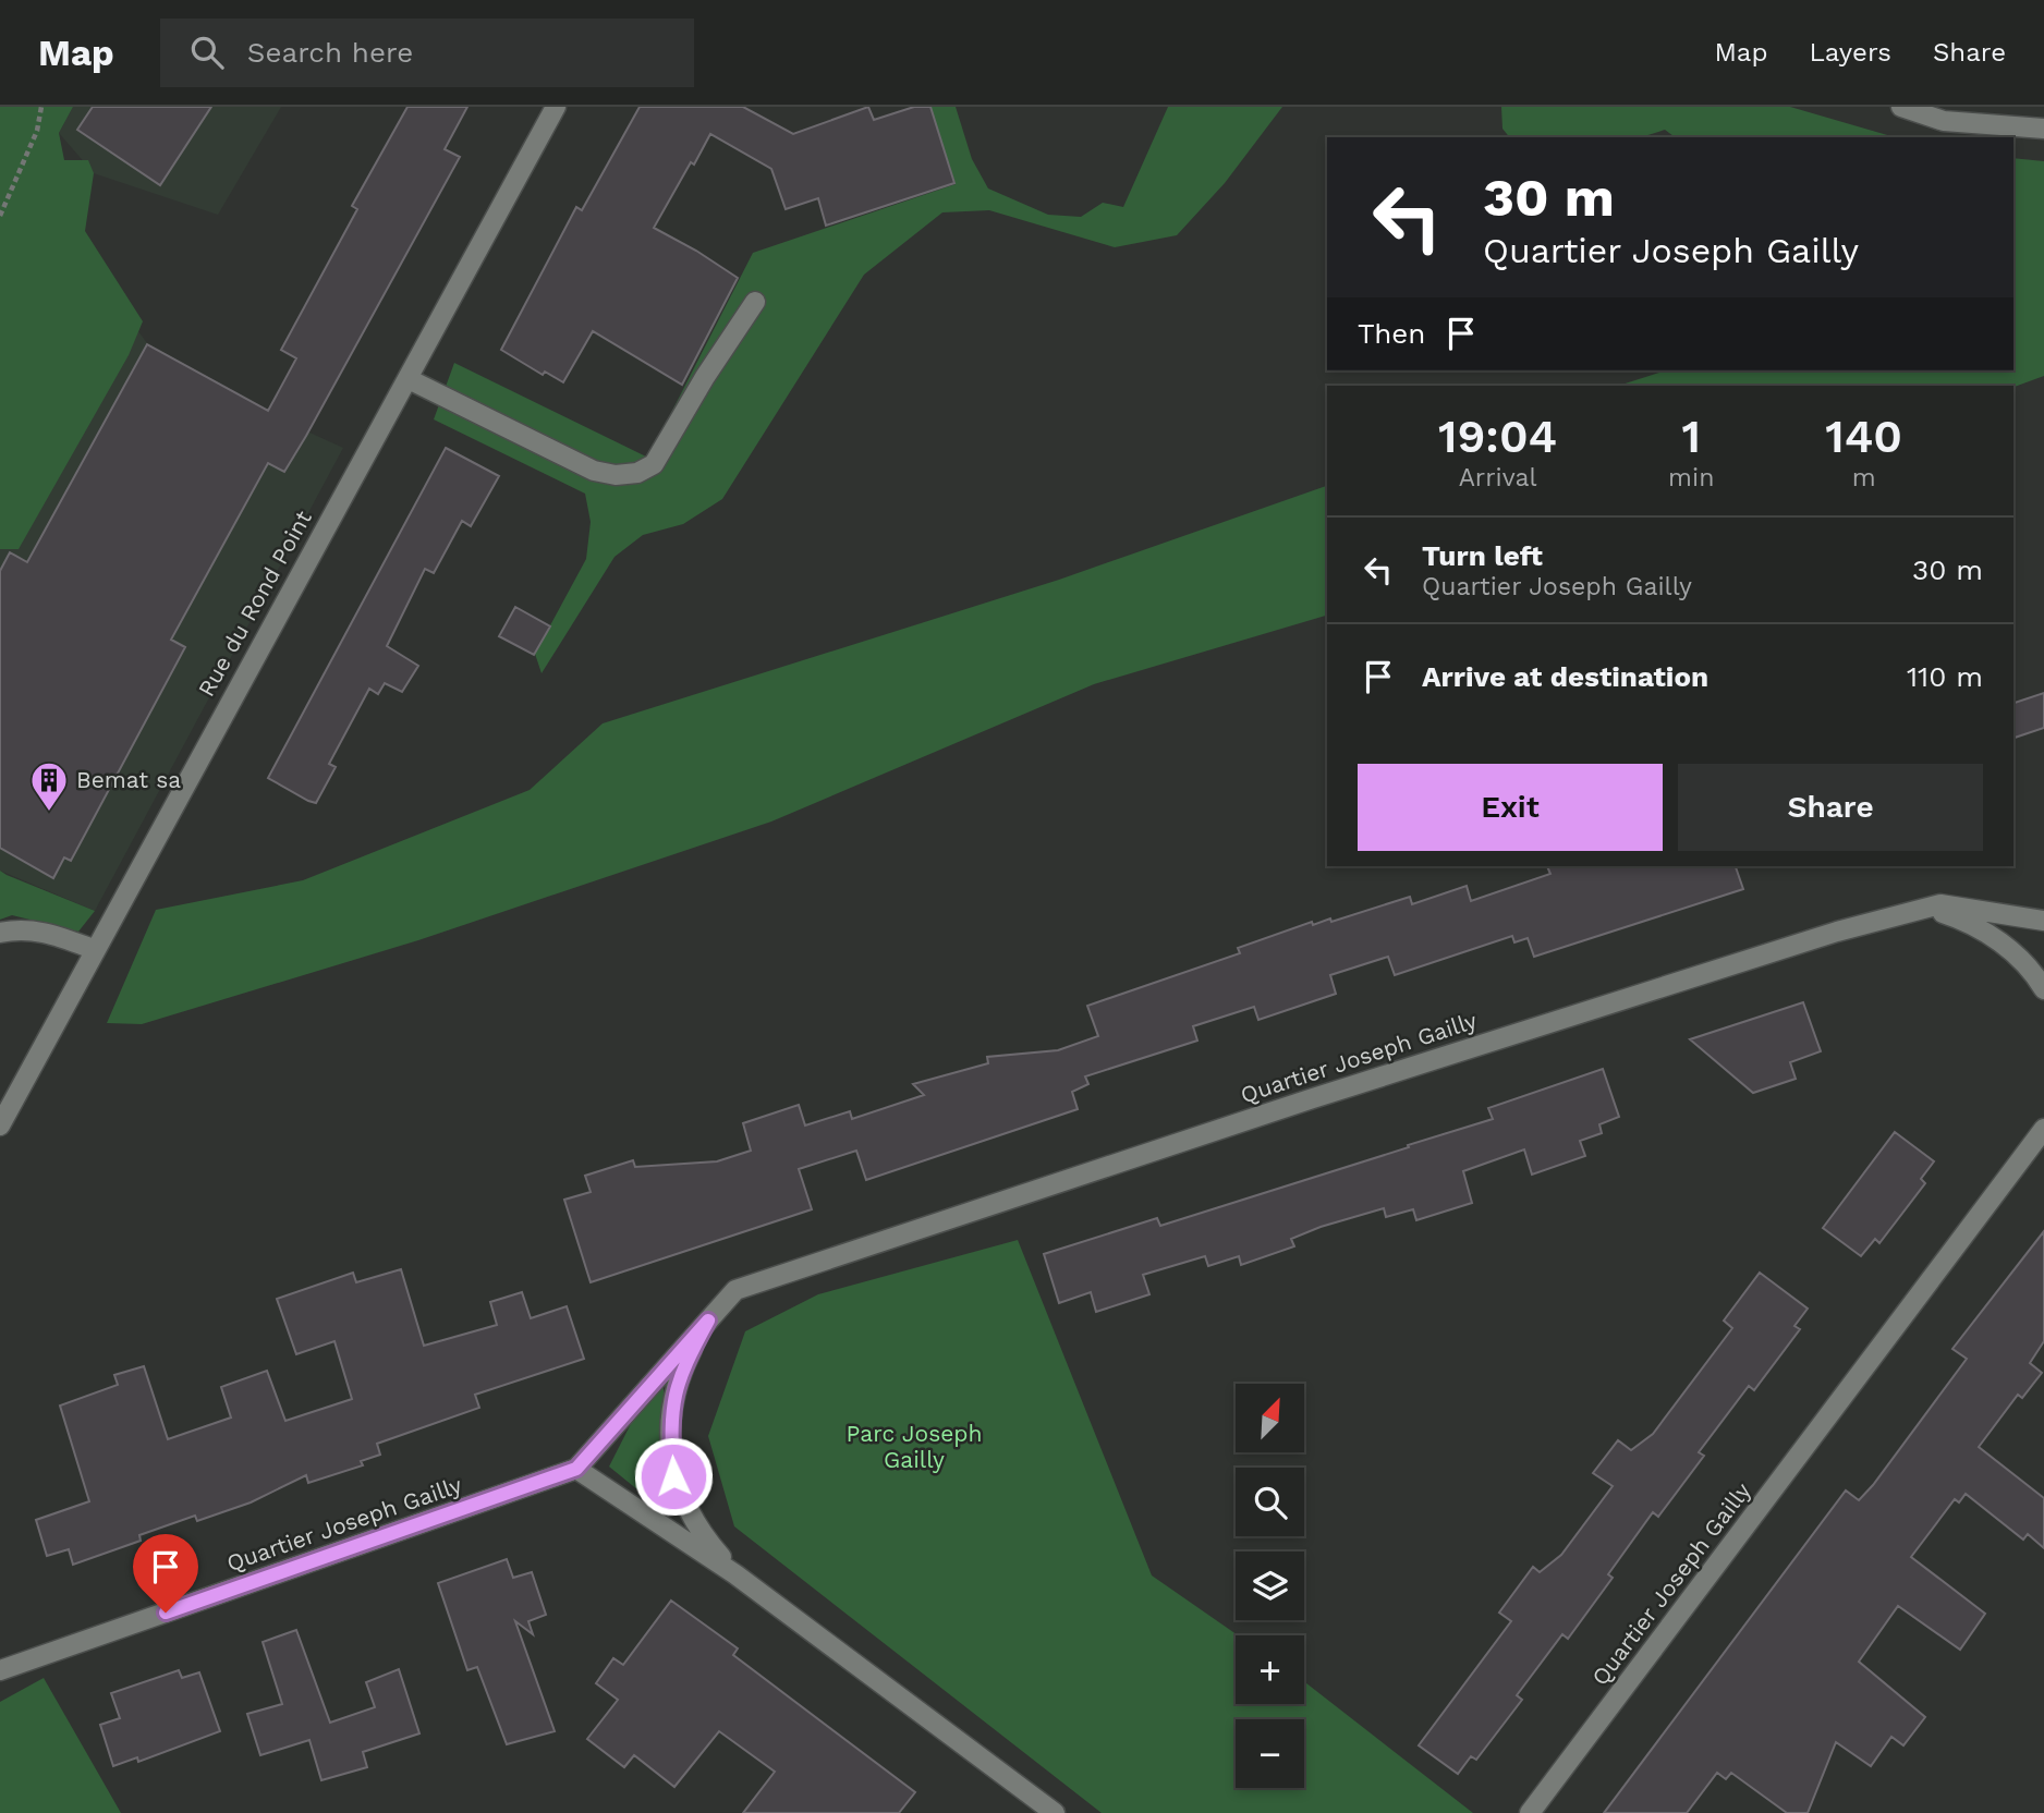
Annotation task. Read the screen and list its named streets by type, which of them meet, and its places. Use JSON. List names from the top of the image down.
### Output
{
  "streets": {
    "street": ["Rue du Rond Point", "Quartier Joseph Gailly"]
  },
  "parks": ["Parc Joseph Gailly"],
  "places": {
    "building": ["Bemat sa"]
  },
  "north": "top right",
  "page": {
    "header": "Map",
    "search": "Search here",
    "nav": ["Map", "Layers", "Share"],
    "turn": ["30 m", "Quartier Joseph Gailly"],
    "then": "Then",
    "eta": [
      "19:04",
      "Arrival",
      "1",
      "min",
      "140",
      "m"
    ],
    "list": [
      {
        "name": "Turn left",
        "note": "Quartier Joseph Gailly",
        "value": "30 m"
      },
      {
        "name": "Arrive at destination",
        "value": "110 m"
      }
    ],
    "buttons": ["Exit", "Share"],
    "map_buttons": ["+", "−"]
  }
}
